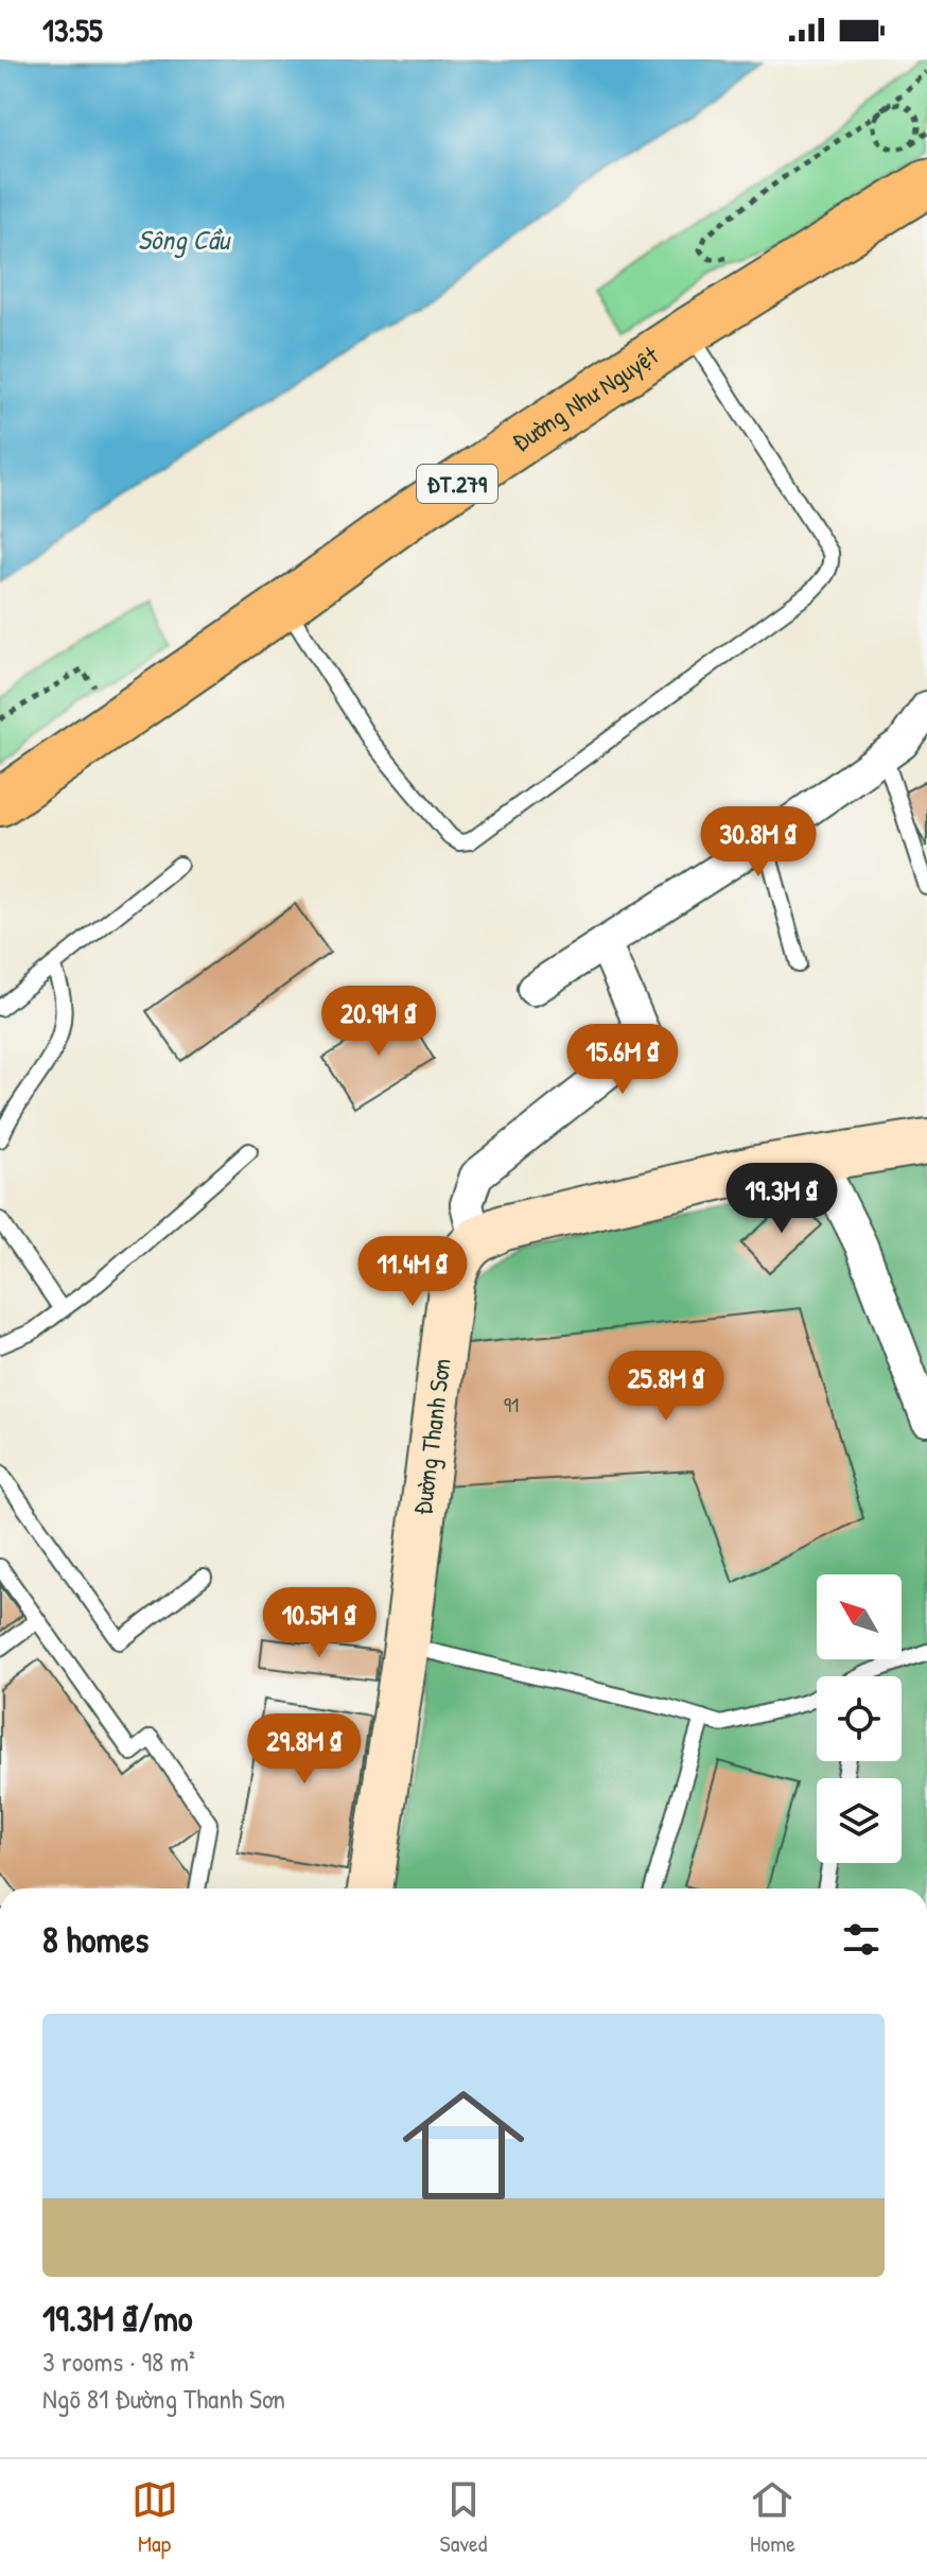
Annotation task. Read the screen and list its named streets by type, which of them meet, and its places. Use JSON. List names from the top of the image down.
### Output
{
  "streets": {
    "main road": ["Đường Như Nguyệt", "ĐT.279"],
    "street": ["Đường Thanh Sơn"]
  },
  "water": ["Sông Cầu"],
  "house_numbers": ["91"],
  "north": "top left",
  "page": {
    "status": "13:55",
    "price": [
      "30.8M ₫",
      "20.9M ₫",
      "15.6M ₫",
      "19.3M ₫",
      "11.4M ₫",
      "25.8M ₫",
      "10.5M ₫",
      "29.8M ₫"
    ],
    "heading": "8 homes",
    "list": [
      {
        "name": "19.3M ₫/mo",
        "note": "3 rooms · 98 m² · Ngõ 81 Đường Thanh Sơn"
      }
    ],
    "tabs": ["Map", "Saved", "Home"]
  }
}
